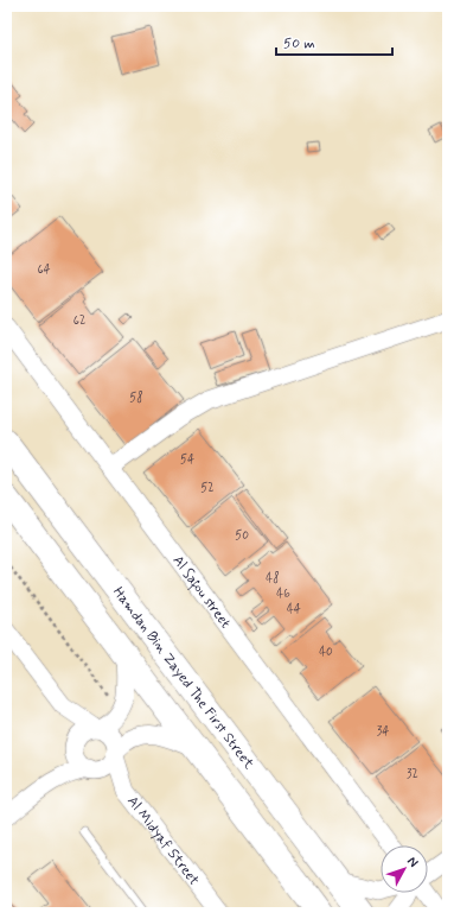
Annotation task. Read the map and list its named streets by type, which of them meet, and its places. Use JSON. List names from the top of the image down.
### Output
{
  "streets": {
    "main road": ["Hamdan Bin Zayed The First Street"],
    "street": ["Al Safou street", "Al Midyaf Street"]
  },
  "house_numbers": [
    "64",
    "62",
    "58",
    "54",
    "52",
    "50",
    "48",
    "46",
    "44",
    "40",
    "34",
    "32"
  ],
  "scale_bar": "50 m",
  "north": "top right"
}
